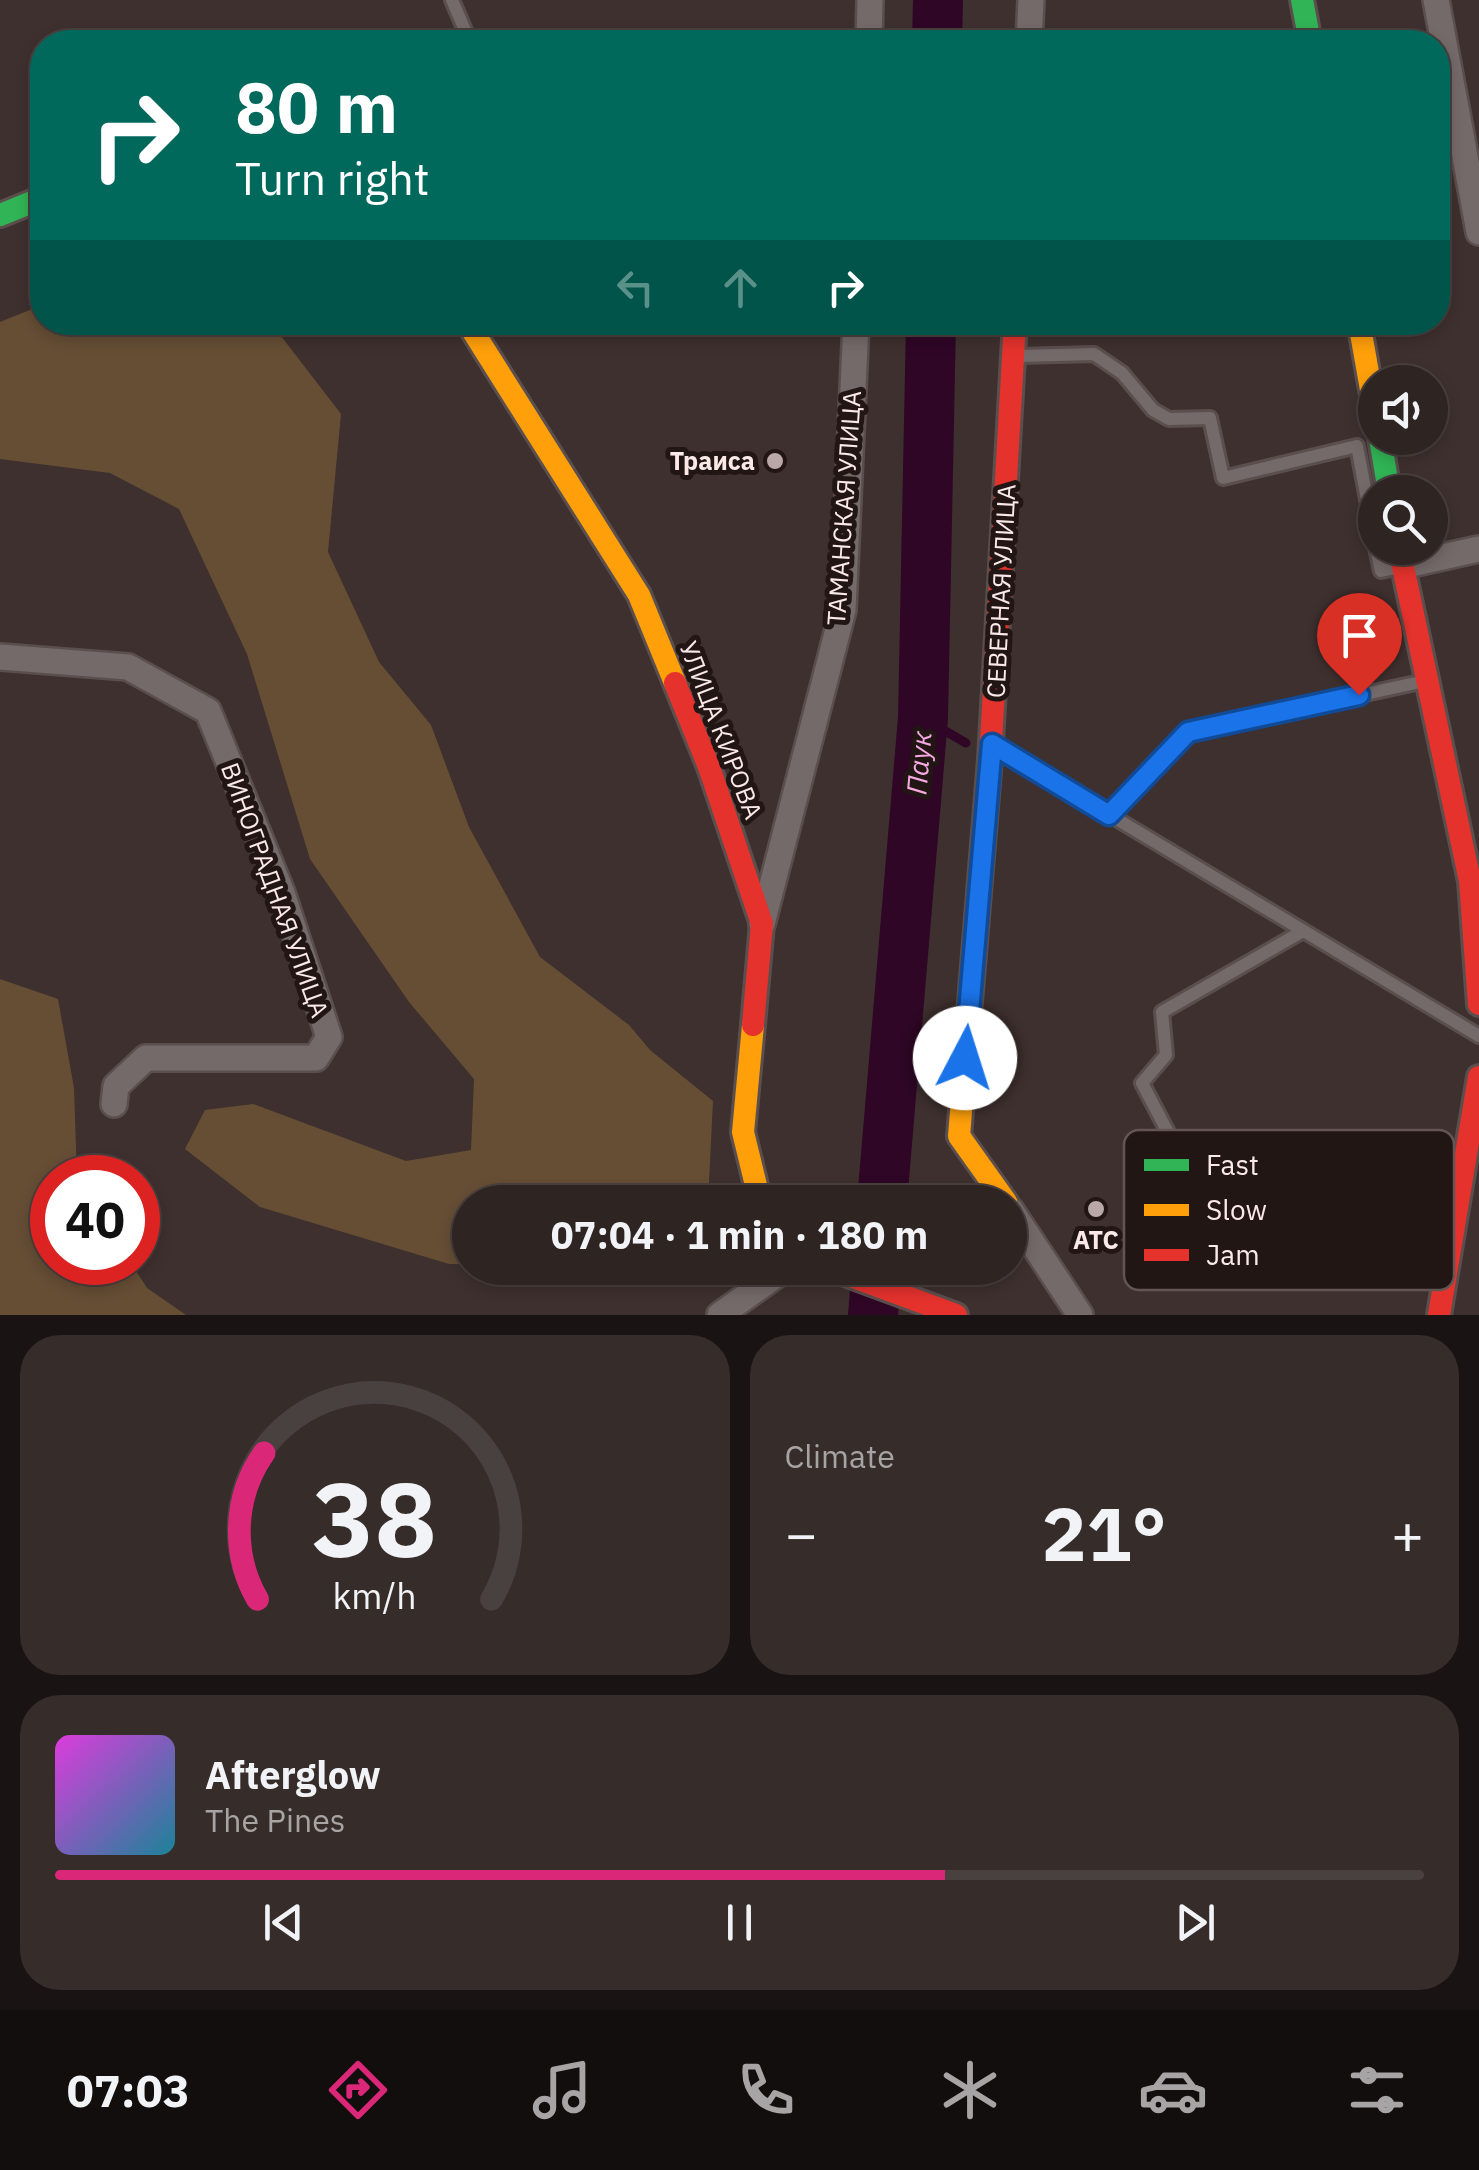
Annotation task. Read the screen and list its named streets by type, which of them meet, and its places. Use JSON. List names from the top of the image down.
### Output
{
  "streets": {
    "street": [
      "ТАМАНСКАЯ УЛИЦА",
      "СЕВЕРНАЯ УЛИЦА",
      "УЛИЦА КИРОВА",
      "ВИНОГРАДНАЯ УЛИЦА"
    ]
  },
  "crossings": [
    ["ТАМАНСКАЯ УЛИЦА", "УЛИЦА КИРОВА"]
  ],
  "water": ["Паук"],
  "places": ["Траиса", "АТС"],
  "legend": ["Fast", "Slow", "Jam"],
  "page": {
    "turn": ["80 m", "Turn right"],
    "limit": "40",
    "trip": "07:04 · 1 min · 180 m",
    "tile": "Climate",
    "heat": ["−", "21°", "+"],
    "song": ["Afterglow", "The Pines"],
    "tabs": "07:03",
    "gauge": ["38", "km/h"]
  }
}
